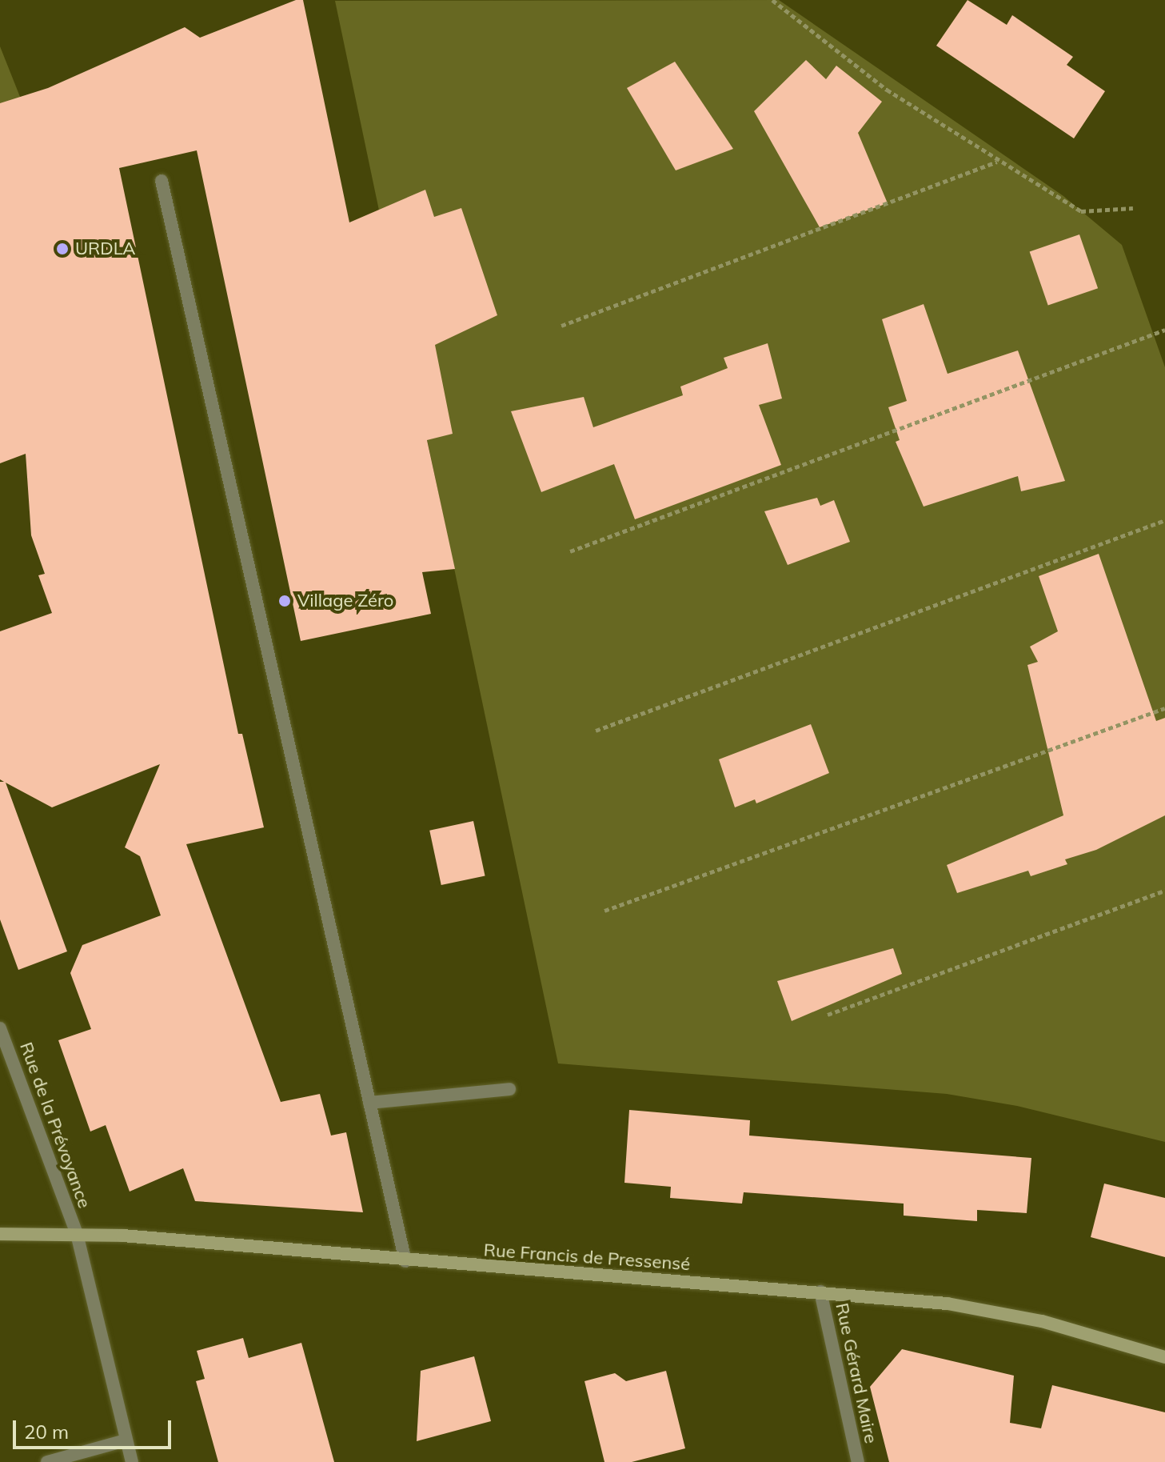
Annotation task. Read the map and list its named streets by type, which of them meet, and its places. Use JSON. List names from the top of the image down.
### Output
{
  "streets": {
    "street": ["Rue de la Prévoyance", "Rue Francis de Pressensé", "Rue Gérard Maire"]
  },
  "crossings": [
    ["Rue de la Prévoyance", "Rue Francis de Pressensé"],
    ["Rue Francis de Pressensé", "Rue Gérard Maire"]
  ],
  "places": ["URDLA", "Village Zéro"],
  "scale_bar": "20 m"
}
